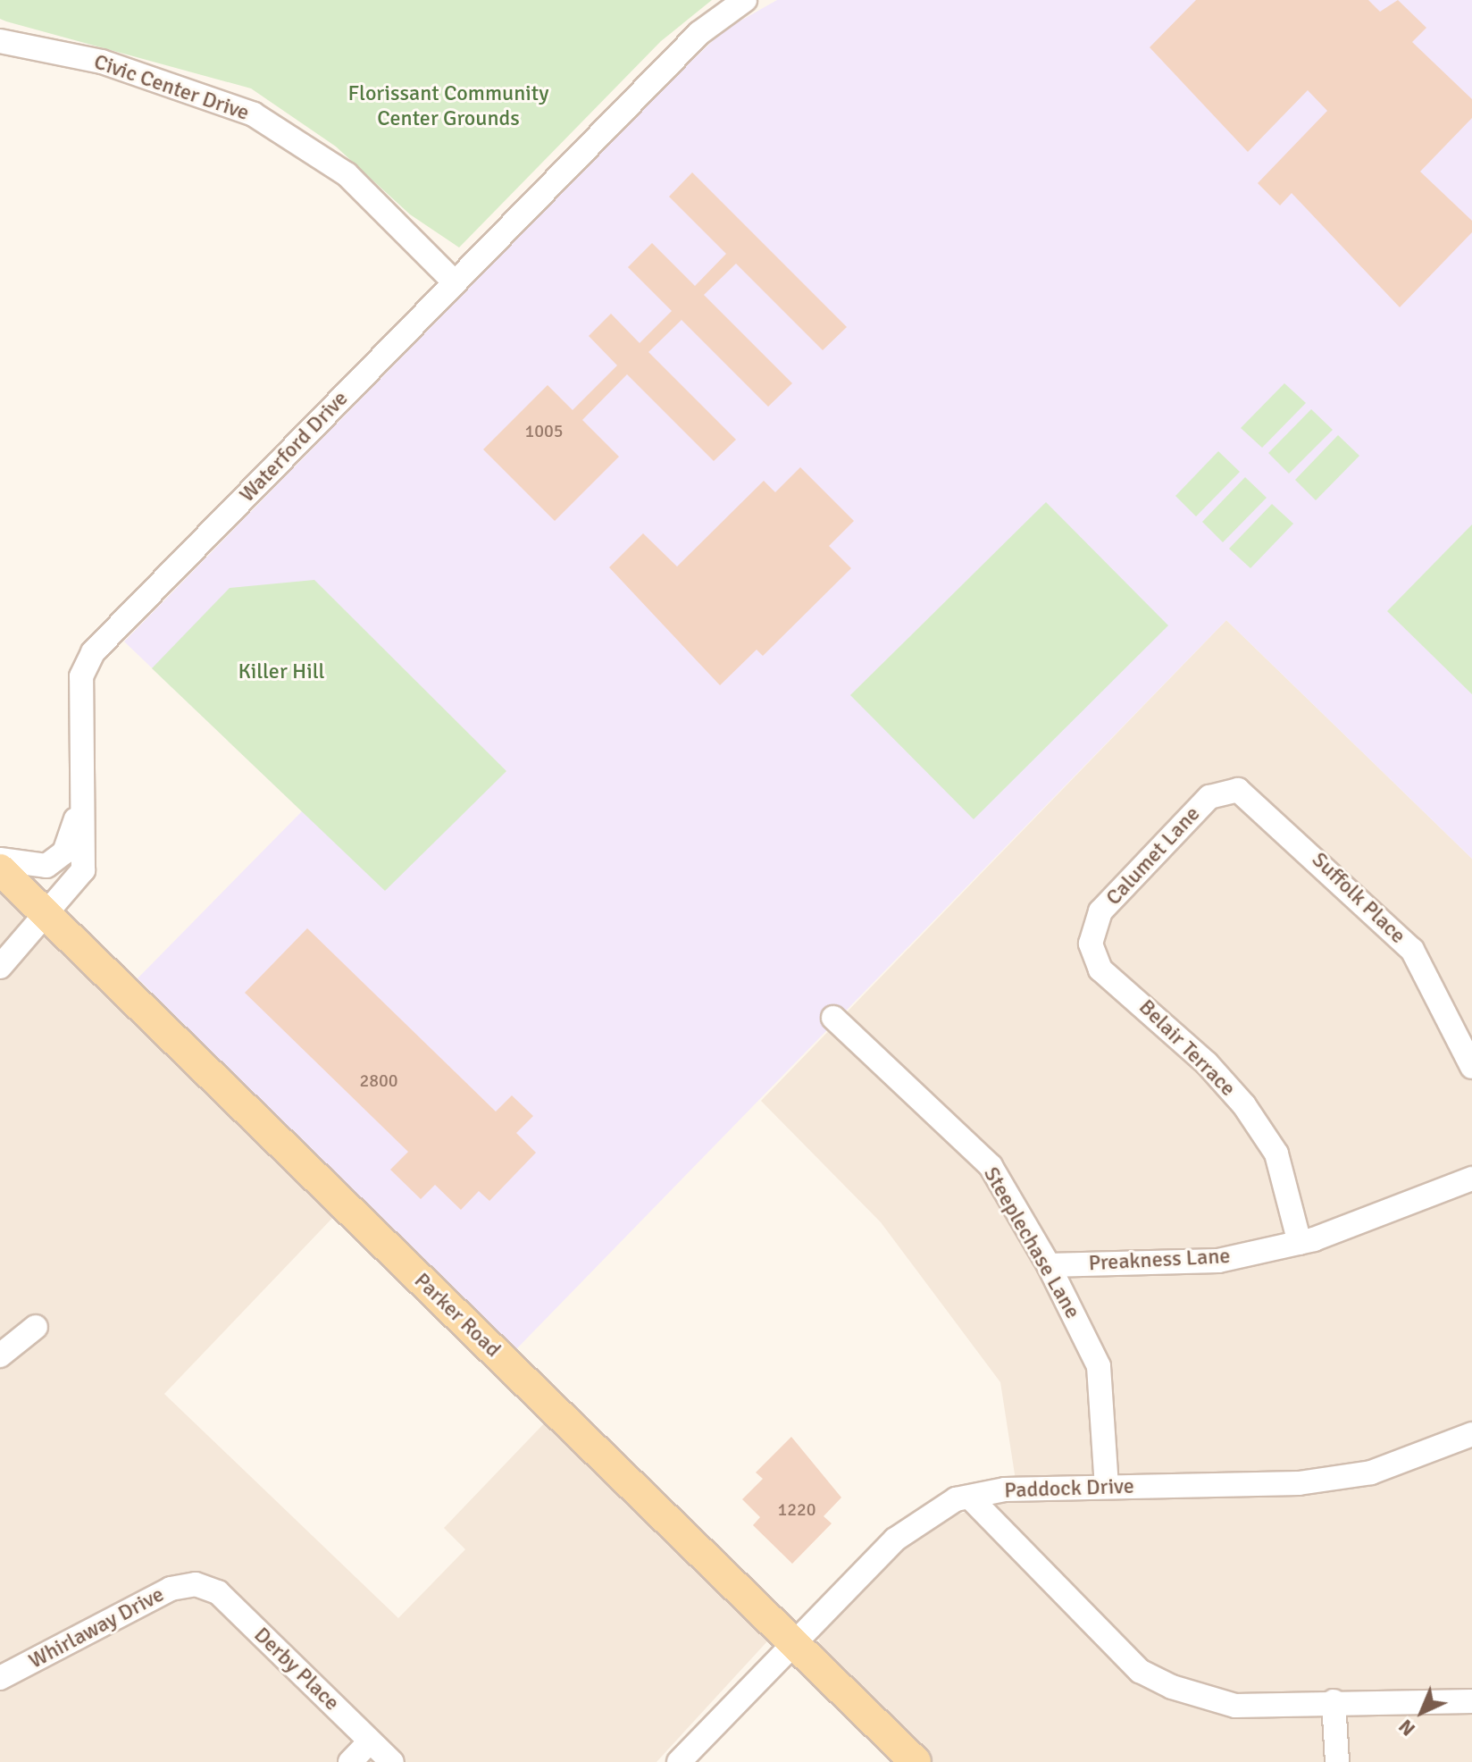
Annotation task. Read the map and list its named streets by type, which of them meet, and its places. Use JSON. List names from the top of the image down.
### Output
{
  "streets": {
    "main road": ["Parker Road"],
    "street": [
      "Civic Center Drive",
      "Waterford Drive",
      "Calumet Lane",
      "Suffolk Place",
      "Belair Terrace",
      "Steeplechase Lane",
      "Preakness Lane",
      "Paddock Drive",
      "Whirlaway Drive",
      "Derby Place"
    ]
  },
  "crossings": [
    ["Civic Center Drive", "Waterford Drive"],
    ["Waterford Drive", "Parker Road"],
    ["Calumet Lane", "Suffolk Place"],
    ["Calumet Lane", "Belair Terrace"],
    ["Belair Terrace", "Preakness Lane"],
    ["Steeplechase Lane", "Preakness Lane"],
    ["Steeplechase Lane", "Paddock Drive"],
    ["Parker Road", "Paddock Drive"],
    ["Whirlaway Drive", "Derby Place"]
  ],
  "parks": ["Florissant Community Center Grounds", "Killer Hill"],
  "house_numbers": ["1005", "2800", "1220"],
  "north": "bottom left"
}
